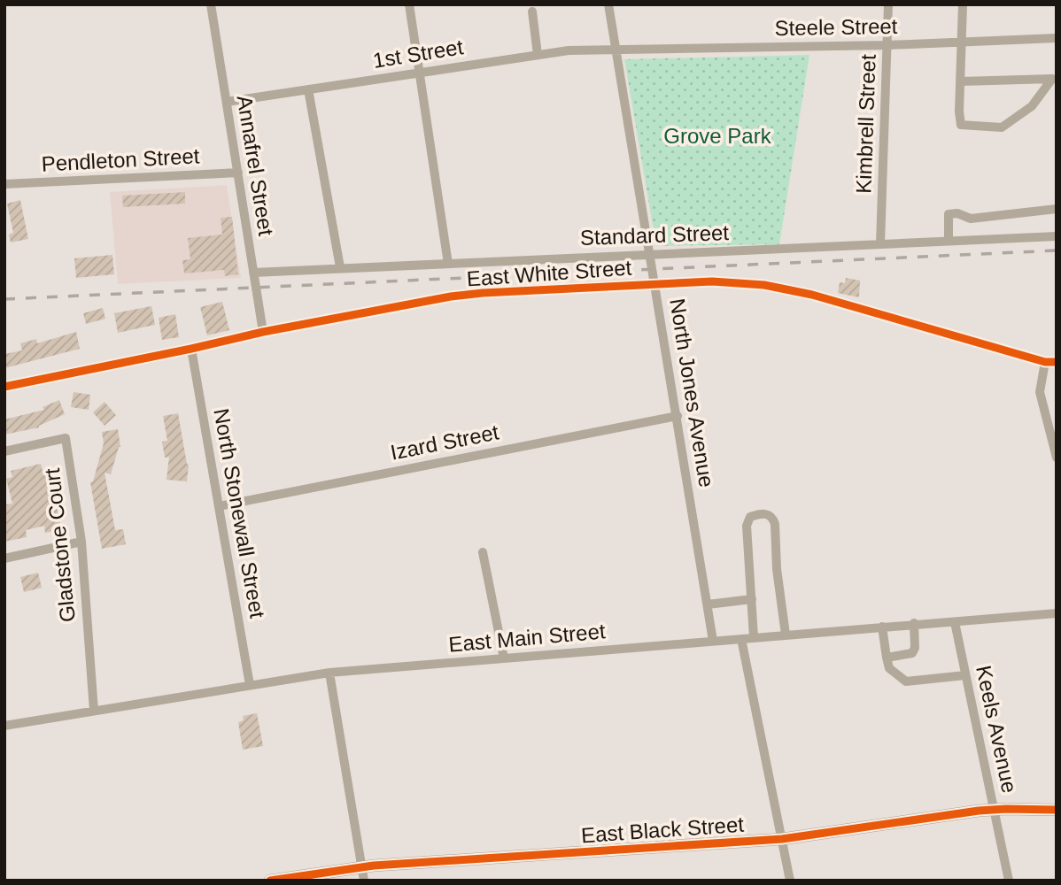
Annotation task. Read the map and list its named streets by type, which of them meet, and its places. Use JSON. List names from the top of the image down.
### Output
{
  "streets": {
    "main road": ["East Black Street"],
    "street": [
      "Steele Street",
      "1st Street",
      "Kimbrell Street",
      "Pendleton Street",
      "Annafrel Street",
      "Standard Street",
      "East White Street",
      "North Jones Avenue",
      "Izard Street",
      "North Stonewall Street",
      "Gladstone Court",
      "East Main Street",
      "Keels Avenue"
    ]
  },
  "crossings": [
    ["Steele Street", "1st Street"],
    ["Steele Street", "Kimbrell Street"],
    ["Steele Street", "North Jones Avenue"],
    ["1st Street", "Annafrel Street"],
    ["1st Street", "North Jones Avenue"],
    ["Kimbrell Street", "Standard Street"],
    ["Pendleton Street", "Annafrel Street"],
    ["Annafrel Street", "Standard Street"],
    ["Annafrel Street", "East White Street"],
    ["Standard Street", "North Jones Avenue"],
    ["East White Street", "North Jones Avenue"],
    ["East White Street", "North Stonewall Street"],
    ["North Jones Avenue", "Izard Street"],
    ["North Jones Avenue", "East Main Street"],
    ["Izard Street", "North Stonewall Street"],
    ["North Stonewall Street", "East Main Street"],
    ["Gladstone Court", "East Main Street"],
    ["East Main Street", "Keels Avenue"],
    ["Keels Avenue", "East Black Street"]
  ],
  "parks": ["Grove Park"]
}
